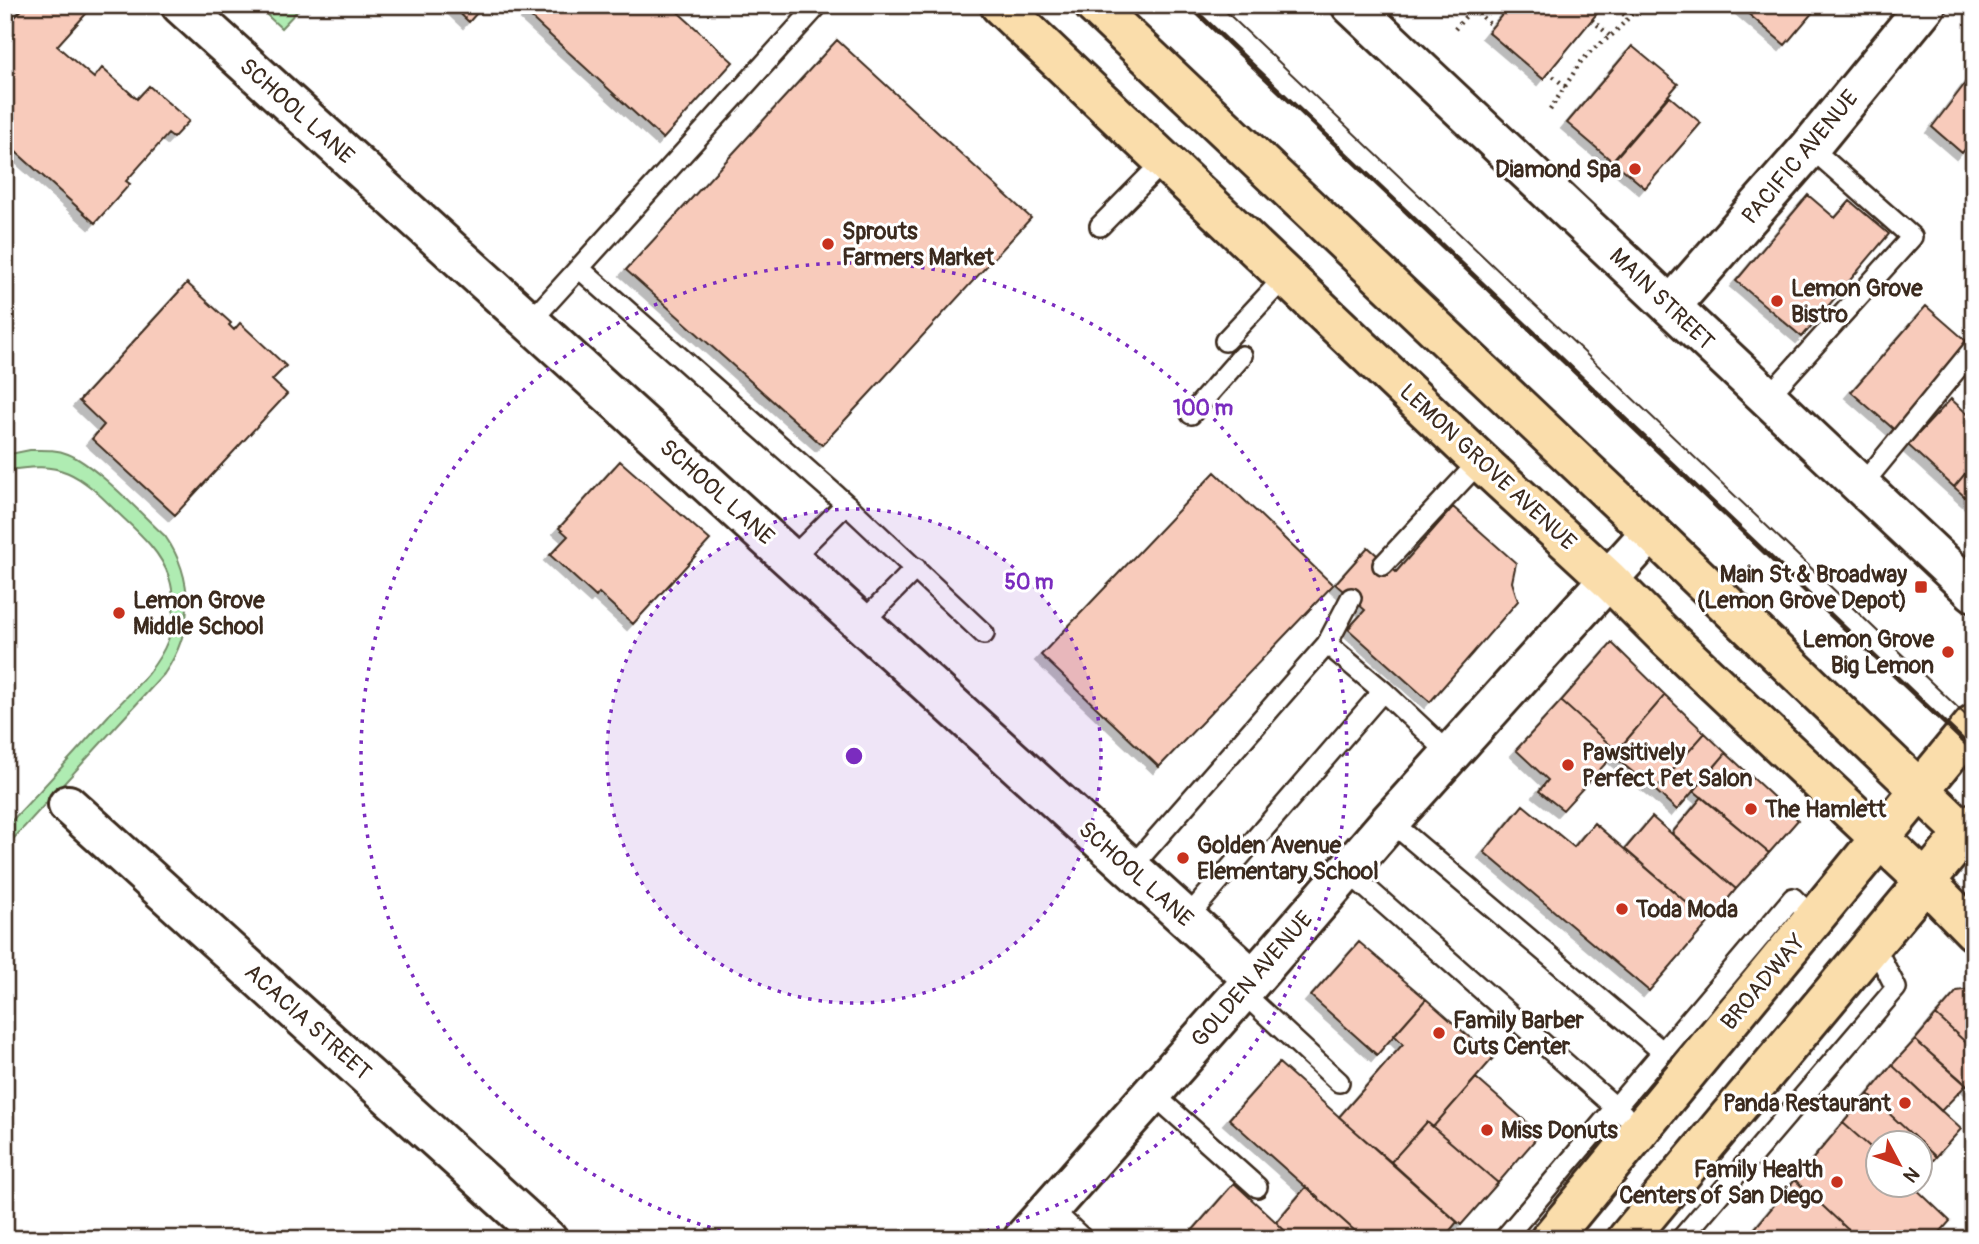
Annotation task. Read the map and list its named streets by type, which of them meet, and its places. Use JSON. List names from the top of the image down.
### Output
{
  "streets": {
    "main road": ["LEMON GROVE AVENUE", "BROADWAY"],
    "street": [
      "SCHOOL LANE",
      "PACIFIC AVENUE",
      "MAIN STREET",
      "GOLDEN AVENUE",
      "ACACIA STREET"
    ]
  },
  "crossings": [
    ["SCHOOL LANE", "GOLDEN AVENUE"],
    ["PACIFIC AVENUE", "MAIN STREET"],
    ["LEMON GROVE AVENUE", "GOLDEN AVENUE"],
    ["LEMON GROVE AVENUE", "BROADWAY"]
  ],
  "places": {
    "other": [
      "Diamond Spa",
      "Sprouts Farmers Market",
      "Lemon Grove Bistro",
      "Lemon Grove Middle School",
      "Lemon Grove Big Lemon",
      "Pawsitively Perfect Pet Salon",
      "The Hamlett",
      "Golden Avenue Elementary School",
      "Toda Moda",
      "Family Barber Cuts Center",
      "Panda Restaurant",
      "Miss Donuts",
      "Family Health Centers of San Diego"
    ],
    "transit": ["Main St & Broadway (Lemon Grove Depot)"]
  },
  "north": "bottom right",
  "rings": ["100 m", "50 m"]
}
